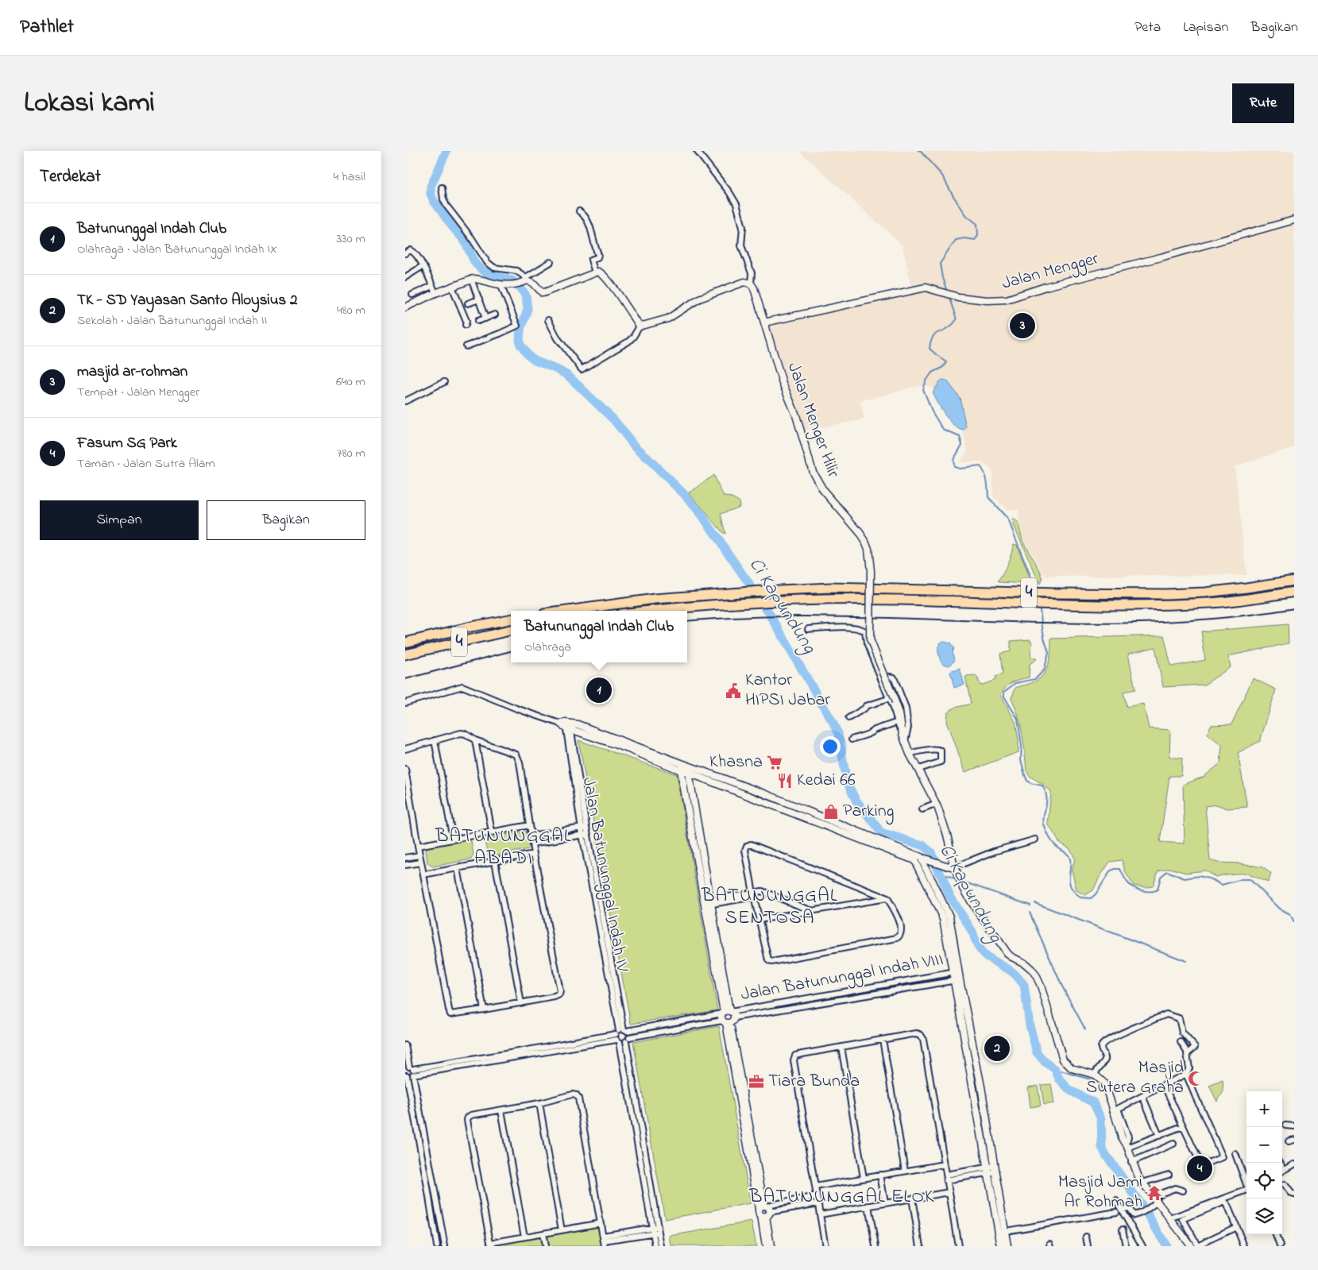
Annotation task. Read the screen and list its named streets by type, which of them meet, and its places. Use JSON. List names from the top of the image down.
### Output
{
  "streets": {
    "highway": ["4"],
    "street": [
      "Jalan Mengger",
      "Jalan Menger Hilir",
      "Jalan Batununggal Indah IV",
      "Jalan Batununggal Indah VIII"
    ]
  },
  "crossings": [
    ["Jalan Mengger", "Jalan Menger Hilir"],
    ["Jalan Batununggal Indah IV", "Jalan Batununggal Indah VIII"]
  ],
  "districts": ["BATUNUNGGAL ABADI", "BATUNUNGGAL SENTOSA", "BATUNUNGGAL ELOK"],
  "water": ["Ci Kapundung"],
  "places": {
    "public building": ["Kantor HIPSI Jabar"],
    "supermarket": ["Khasna"],
    "restaurant": ["Kedai 66"],
    "shop": ["Parking"],
    "mosque": ["Masjid Sutera Graha"],
    "office": ["Tiara Bunda"],
    "temple": ["Masjid Jami Ar Rohmah"]
  },
  "page": {
    "header": "Pathlet",
    "nav": ["Peta", "Lapisan", "Bagikan"],
    "title": "Lokasi kami",
    "buttons": [
      "Rute",
      ["Simpan", "Bagikan"]
    ],
    "heading": ["Terdekat", "4 hasil"],
    "list": [
      {
        "mark": "1",
        "name": "Batununggal Indah Club",
        "note": "Olahraga · Jalan Batununggal Indah IX",
        "value": "330 m"
      },
      {
        "mark": "2",
        "name": "TK - SD Yayasan Santo Aloysius 2",
        "note": "Sekolah · Jalan Batununggal Indah II",
        "value": "480 m"
      },
      {
        "mark": "3",
        "name": "masjid ar-rohman",
        "note": "Tempat · Jalan Mengger",
        "value": "640 m"
      },
      {
        "mark": "4",
        "name": "Fasum SG Park",
        "note": "Taman · Jalan Sutra Alam",
        "value": "780 m"
      }
    ],
    "pins": [
      "3",
      "1",
      "2",
      "4"
    ],
    "popup": ["Batununggal Indah Club", "Olahraga"],
    "map_buttons": ["+", "−"]
  }
}
